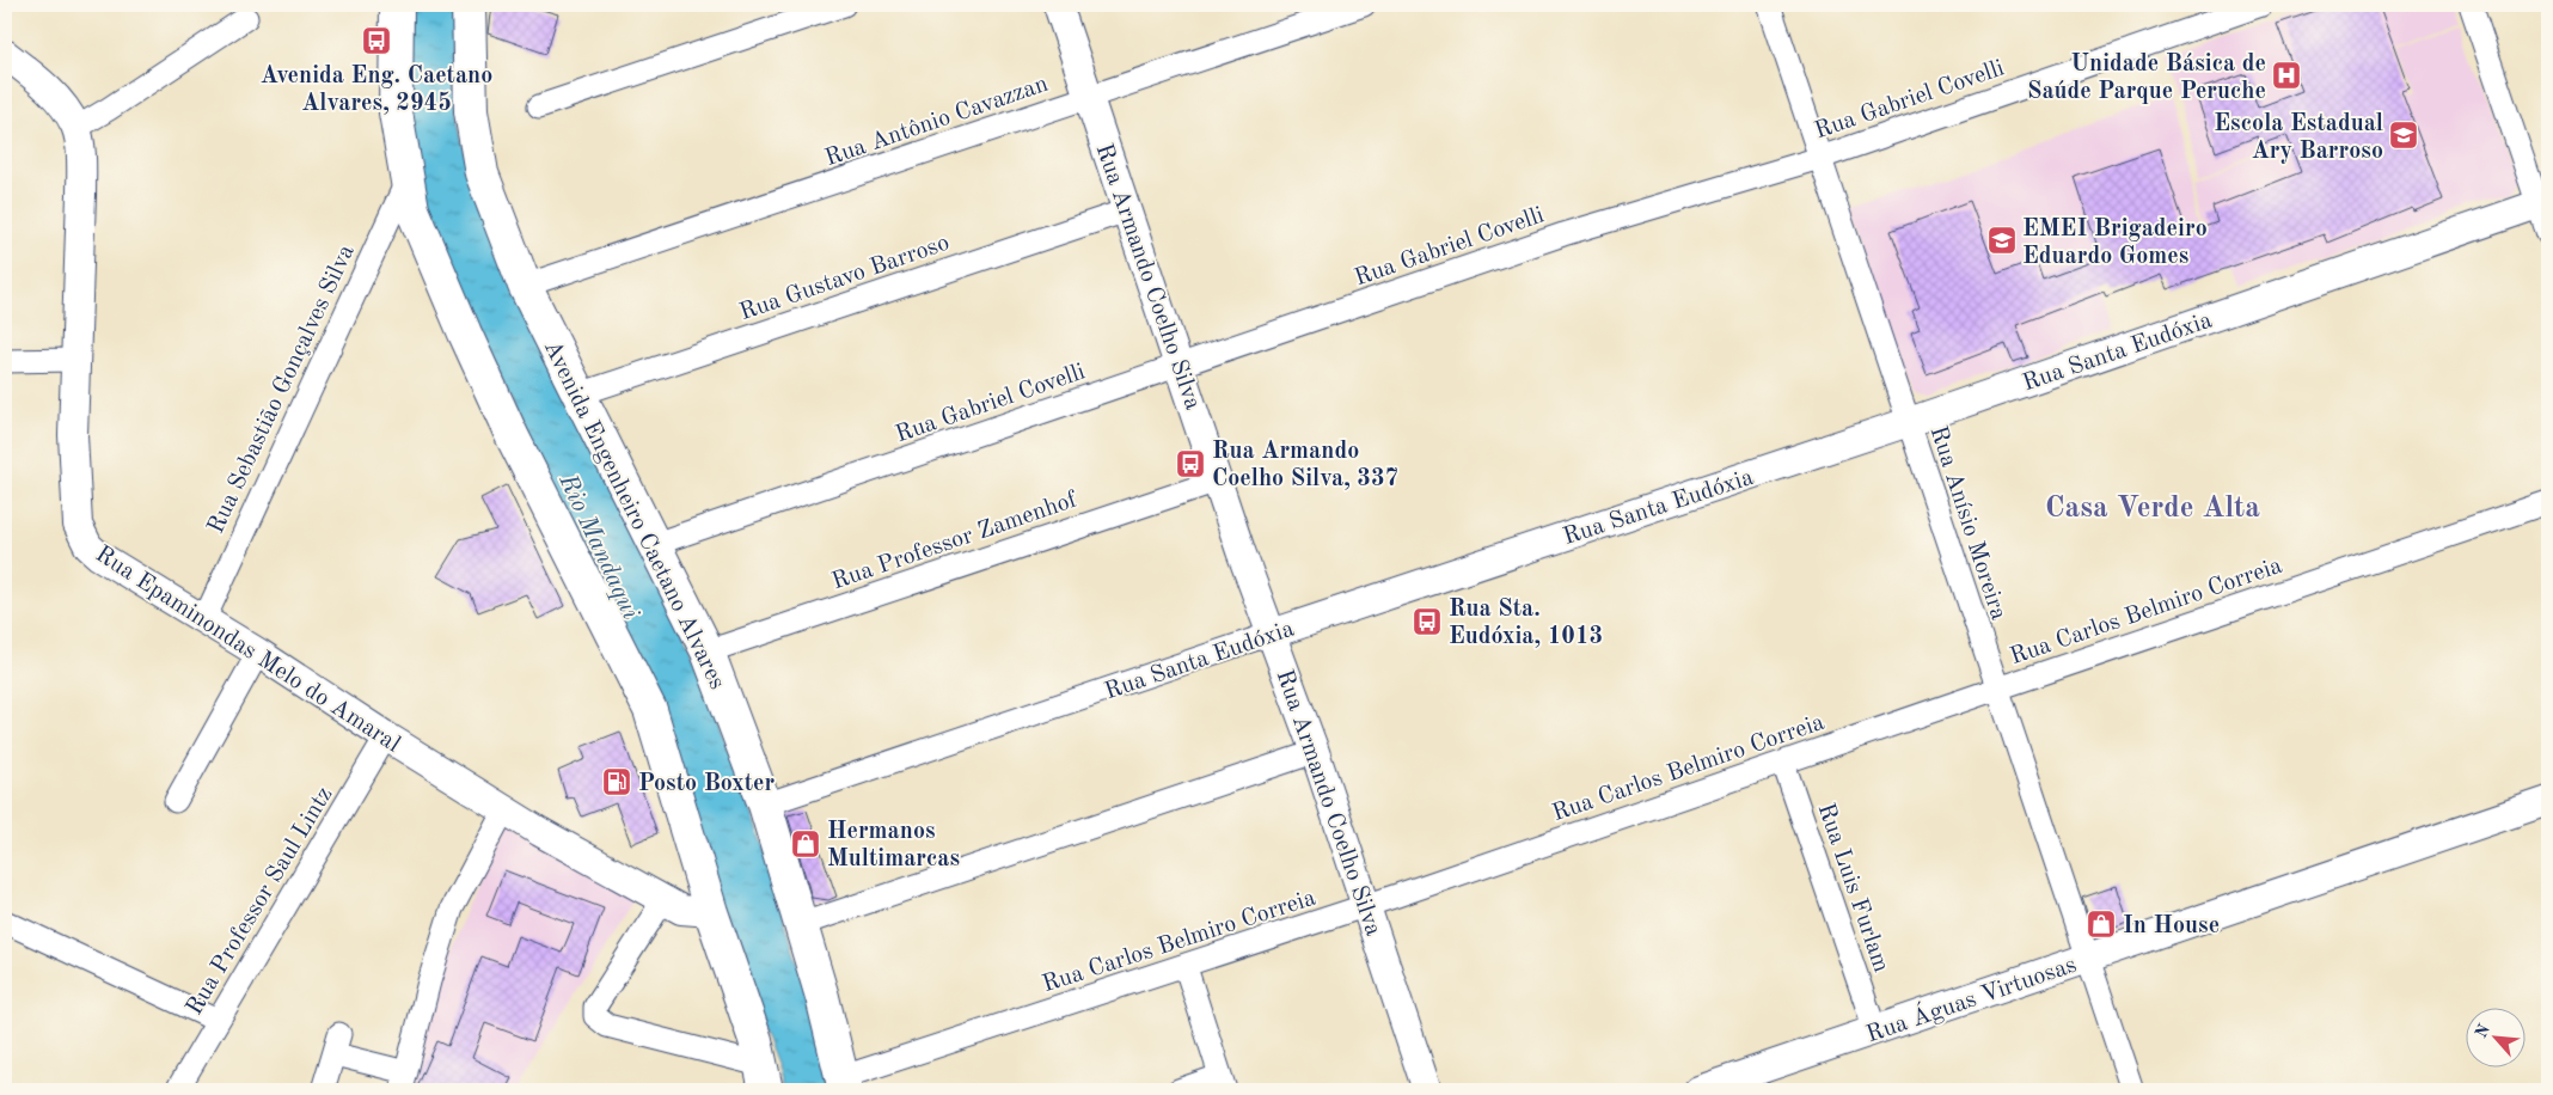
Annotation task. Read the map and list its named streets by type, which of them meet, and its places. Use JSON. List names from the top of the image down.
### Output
{
  "streets": {
    "main road": ["Avenida Engenheiro Caetano Alvares"],
    "street": [
      "Rua Gabriel Covelli",
      "Rua Antônio Cavazzan",
      "Rua Gustavo Barroso",
      "Rua Armando Coelho Silva",
      "Rua Santa Eudóxia",
      "Rua Sebastião Gonçalves Silva",
      "Rua Anísio Moreira",
      "Rua Professor Zamenhof",
      "Rua Carlos Belmiro Correia",
      "Rua Epaminondas Melo do Amaral",
      "Rua Luis Furlam",
      "Rua Professor Saul Lintz",
      "Rua Águas Virtuosas"
    ]
  },
  "crossings": [
    ["Rua Gabriel Covelli", "Rua Armando Coelho Silva"],
    ["Rua Gabriel Covelli", "Avenida Engenheiro Caetano Alvares"],
    ["Rua Gabriel Covelli", "Rua Anísio Moreira"],
    ["Rua Antônio Cavazzan", "Rua Armando Coelho Silva"],
    ["Rua Antônio Cavazzan", "Avenida Engenheiro Caetano Alvares"],
    ["Rua Gustavo Barroso", "Rua Armando Coelho Silva"],
    ["Rua Gustavo Barroso", "Avenida Engenheiro Caetano Alvares"],
    ["Rua Armando Coelho Silva", "Rua Santa Eudóxia"],
    ["Rua Armando Coelho Silva", "Rua Professor Zamenhof"],
    ["Rua Armando Coelho Silva", "Rua Carlos Belmiro Correia"],
    ["Rua Santa Eudóxia", "Avenida Engenheiro Caetano Alvares"],
    ["Rua Santa Eudóxia", "Rua Anísio Moreira"],
    ["Rua Sebastião Gonçalves Silva", "Rua Epaminondas Melo do Amaral"],
    ["Avenida Engenheiro Caetano Alvares", "Rua Professor Zamenhof"],
    ["Avenida Engenheiro Caetano Alvares", "Rua Carlos Belmiro Correia"],
    ["Rua Anísio Moreira", "Rua Carlos Belmiro Correia"],
    ["Rua Anísio Moreira", "Rua Águas Virtuosas"],
    ["Rua Carlos Belmiro Correia", "Rua Luis Furlam"],
    ["Rua Epaminondas Melo do Amaral", "Rua Professor Saul Lintz"],
    ["Rua Luis Furlam", "Rua Águas Virtuosas"]
  ],
  "districts": ["Casa Verde Alta"],
  "water": ["Rio Mandaqui"],
  "places": {
    "bus stop": ["Avenida Eng. Caetano Alvares, 2945", "Rua Armando Coelho Silva, 337", "Rua Sta. Eudóxia, 1013"],
    "hospital": ["Unidade Básica de Saúde Parque Peruche"],
    "school or university": ["Escola Estadual Ary Barroso", "EMEI Brigadeiro Eduardo Gomes"],
    "fuel station": ["Posto Boxter"],
    "shop": ["Hermanos Multimarcas", "In House"]
  },
  "north": "top left"
}
